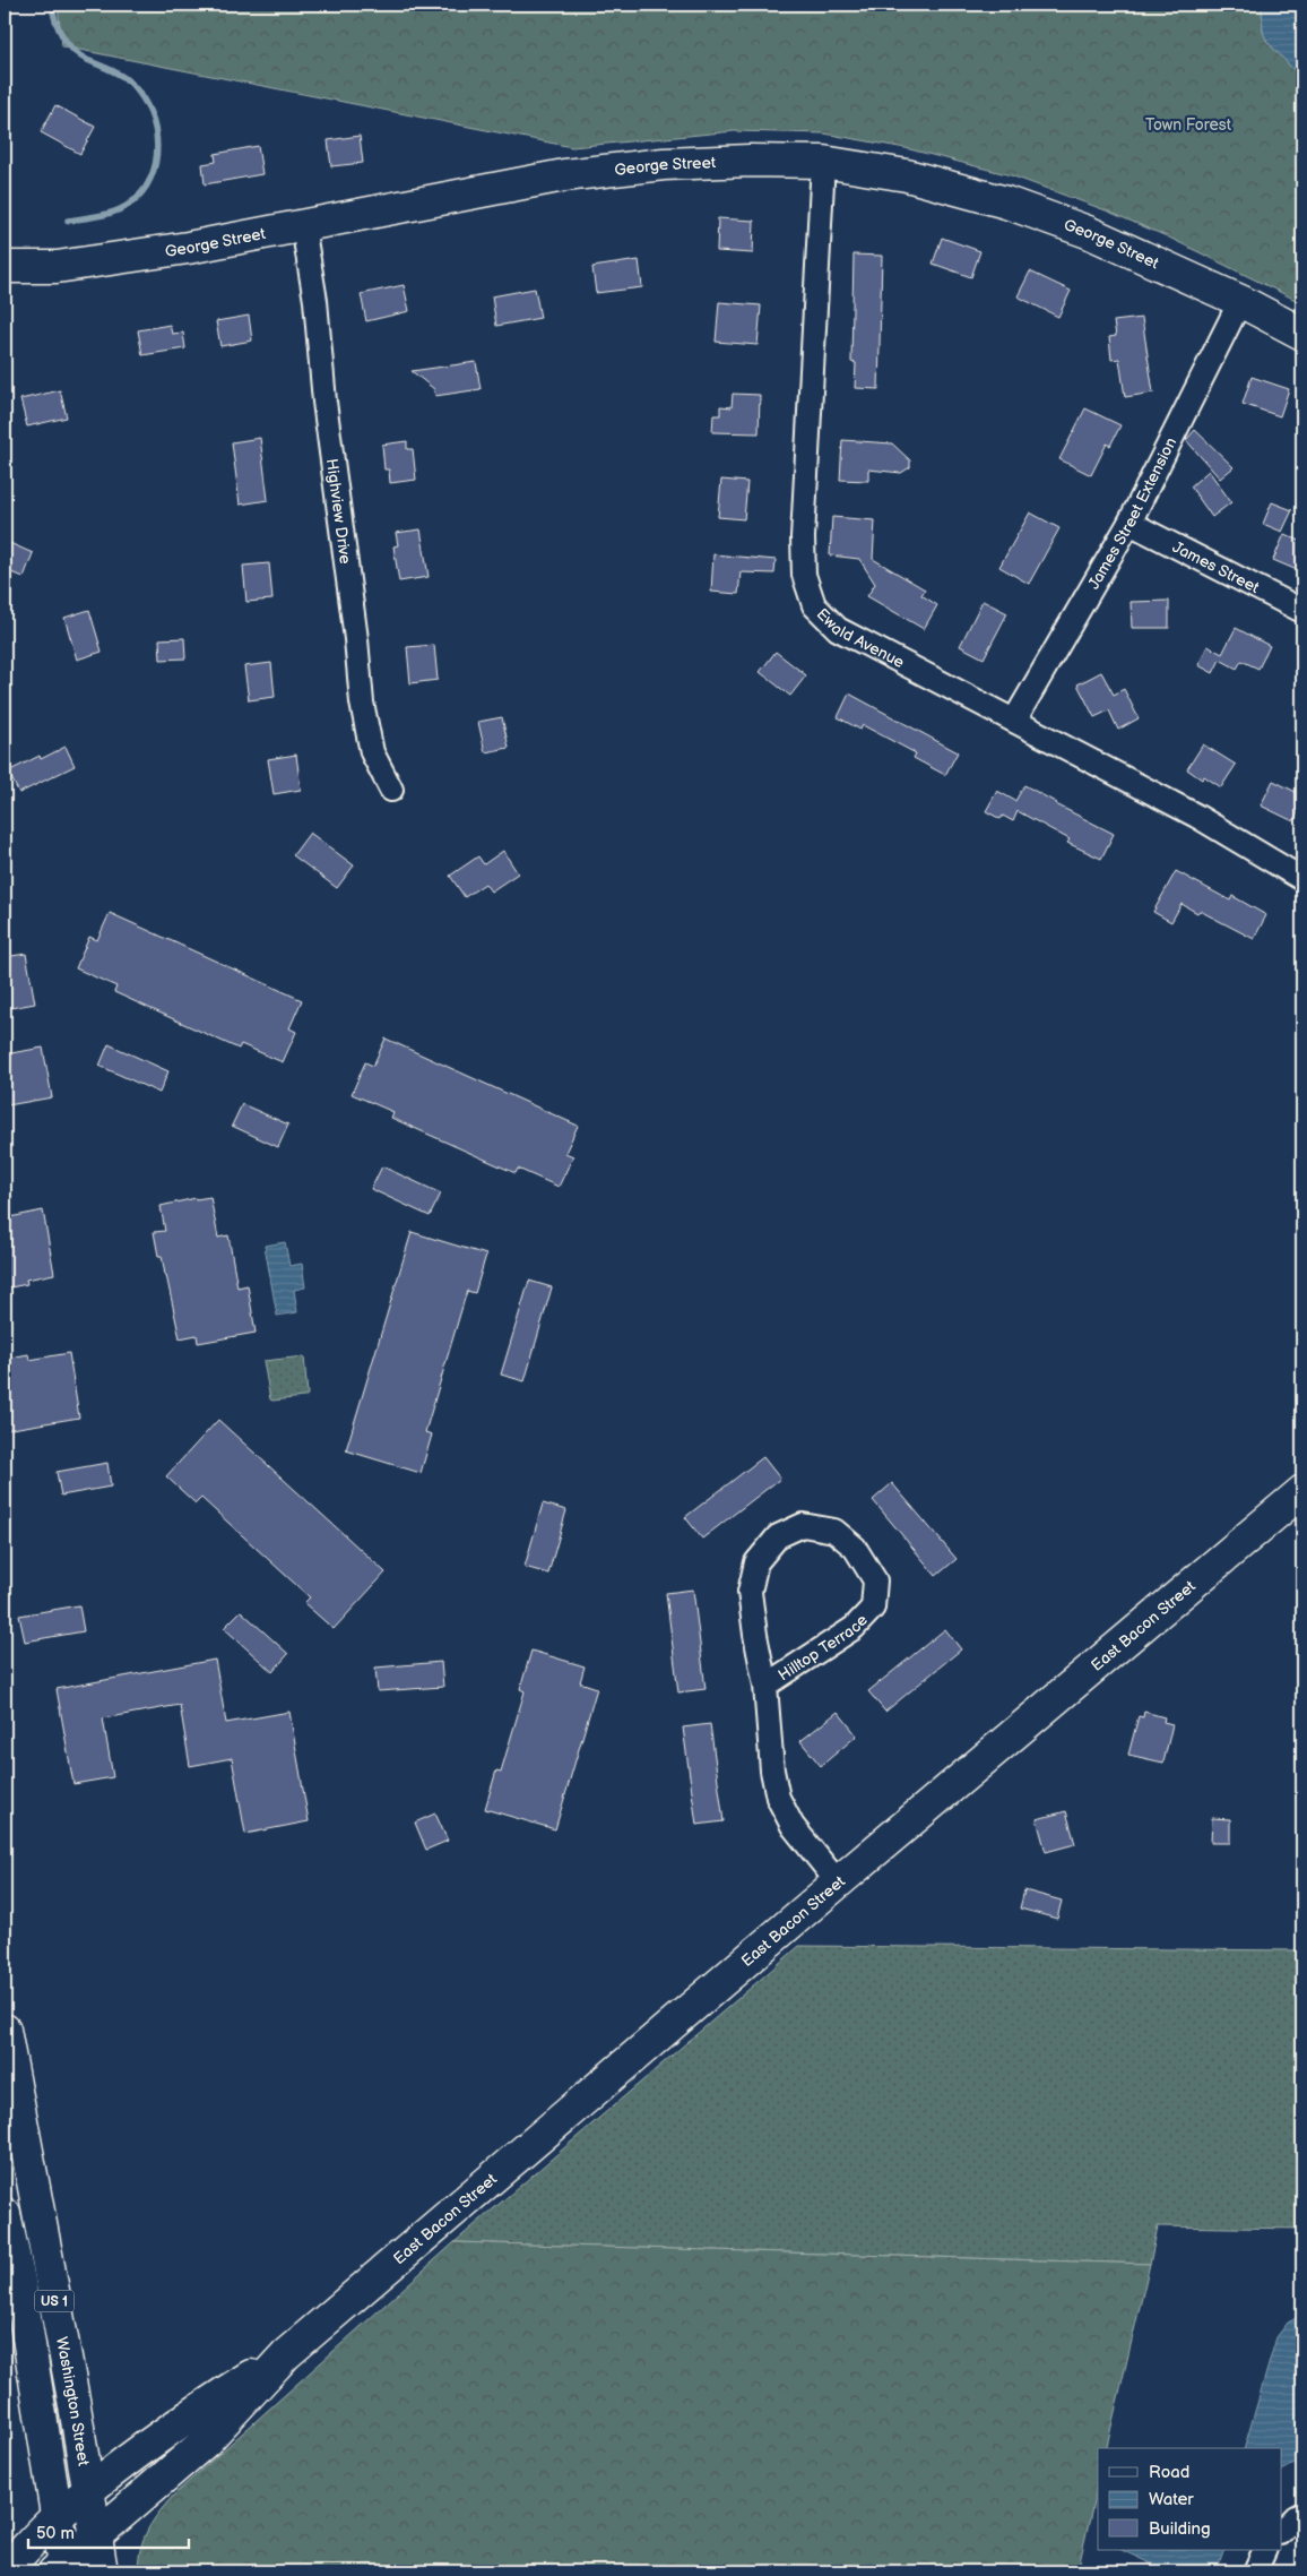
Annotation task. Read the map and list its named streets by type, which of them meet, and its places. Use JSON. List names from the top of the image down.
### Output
{
  "streets": {
    "main road": [
      "George Street",
      "East Bacon Street",
      "US 1",
      "Washington Street"
    ],
    "street": [
      "Highview Drive",
      "James Street Extension",
      "James Street",
      "Ewald Avenue",
      "Hilltop Terrace"
    ]
  },
  "crossings": [
    ["George Street", "Highview Drive"],
    ["George Street", "James Street Extension"],
    ["George Street", "Ewald Avenue"],
    ["James Street Extension", "James Street"],
    ["James Street Extension", "Ewald Avenue"],
    ["East Bacon Street", "Hilltop Terrace"],
    ["East Bacon Street", "Washington Street"]
  ],
  "parks": ["Town Forest"],
  "legend": ["Road", "Water", "Building"],
  "scale_bar": "50 m"
}
